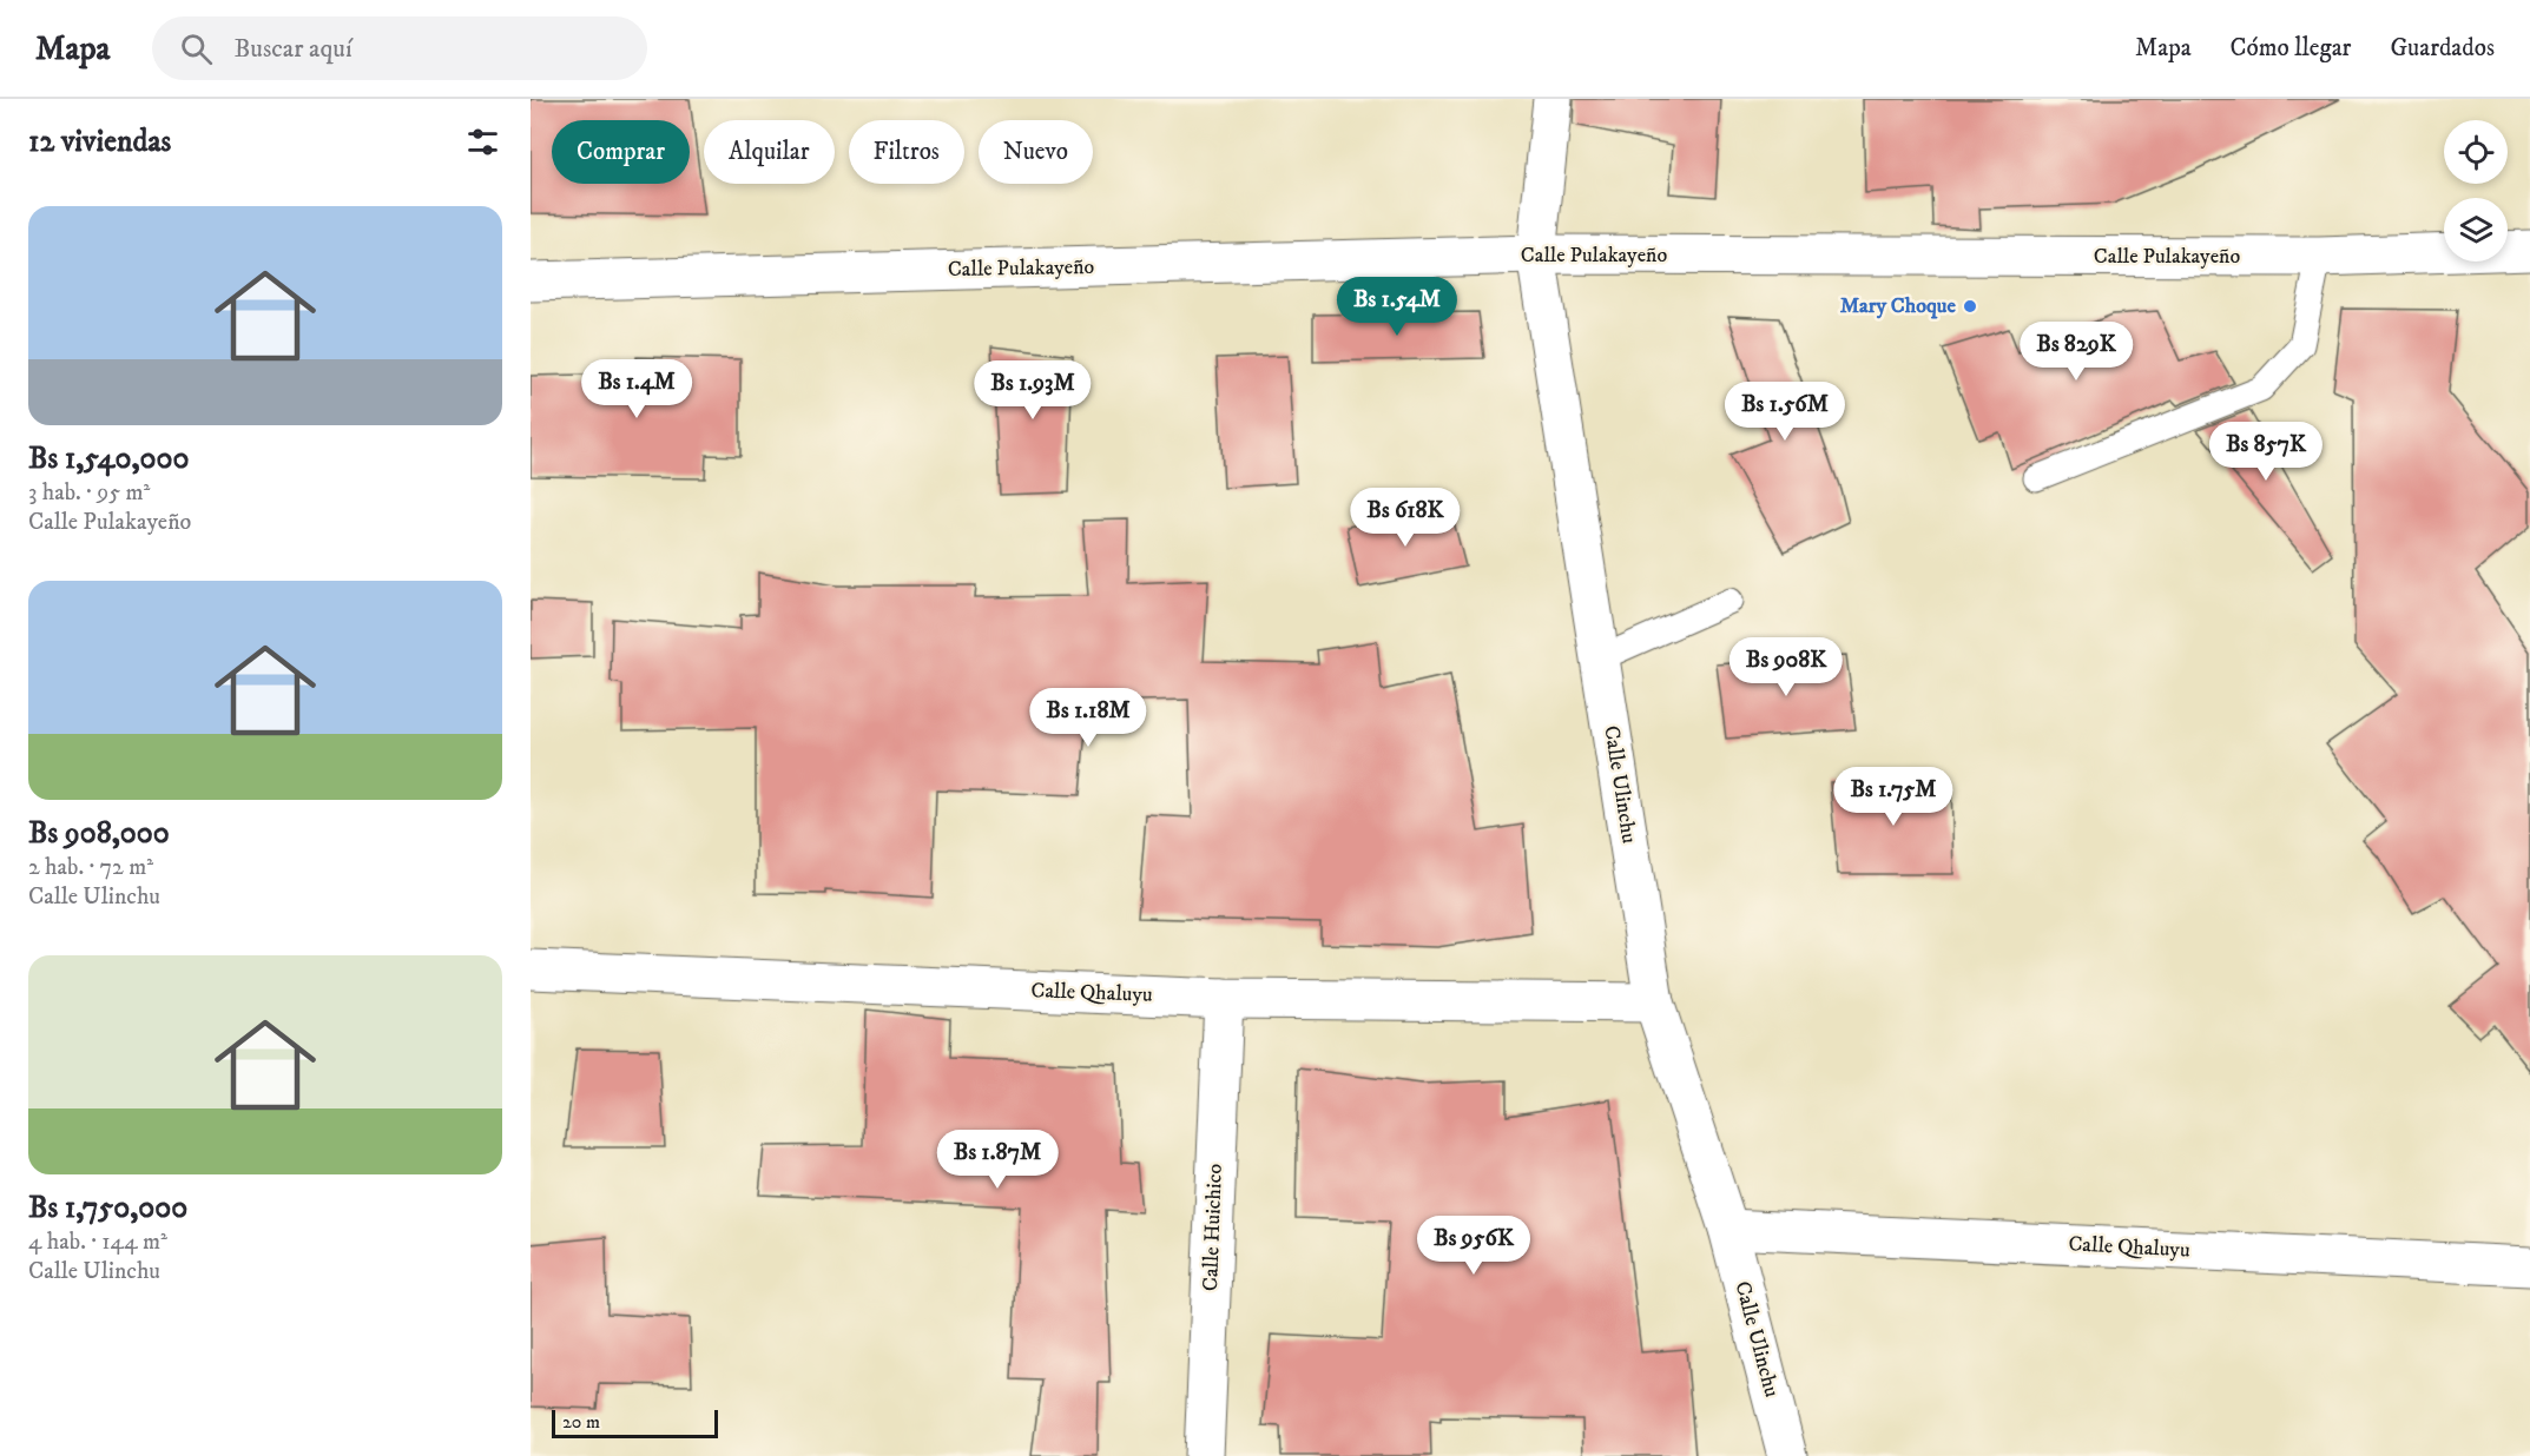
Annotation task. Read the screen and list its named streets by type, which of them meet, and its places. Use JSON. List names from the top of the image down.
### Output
{
  "streets": {
    "street": [
      "Calle Pulakayeño",
      "Calle Ulinchu",
      "Calle Qhaluyu",
      "Calle Huichico"
    ]
  },
  "crossings": [
    ["Calle Pulakayeño", "Calle Ulinchu"],
    ["Calle Ulinchu", "Calle Qhaluyu"],
    ["Calle Qhaluyu", "Calle Huichico"]
  ],
  "places": ["Mary Choque"],
  "scale_bar": "20 m",
  "page": {
    "header": "Mapa",
    "search": "Buscar aquí",
    "nav": ["Mapa", "Cómo llegar", "Guardados"],
    "heading": "12 viviendas",
    "chip": [
      "Comprar",
      "Alquilar",
      "Filtros",
      "Nuevo"
    ],
    "list": [
      {
        "name": "Bs 1,540,000",
        "note": "3 hab. · 95 m² · Calle Pulakayeño"
      },
      {
        "name": "Bs 908,000",
        "note": "2 hab. · 72 m² · Calle Ulinchu"
      },
      {
        "name": "Bs 1,750,000",
        "note": "4 hab. · 144 m² · Calle Ulinchu"
      }
    ],
    "price": [
      "Bs 1.54M",
      "Bs 829K",
      "Bs 1.4M",
      "Bs 1.93M",
      "Bs 1.56M",
      "Bs 857K",
      "Bs 618K",
      "Bs 908K",
      "Bs 1.18M",
      "Bs 1.75M",
      "Bs 1.87M",
      "Bs 956K"
    ],
    "scale": "20 m"
  }
}
